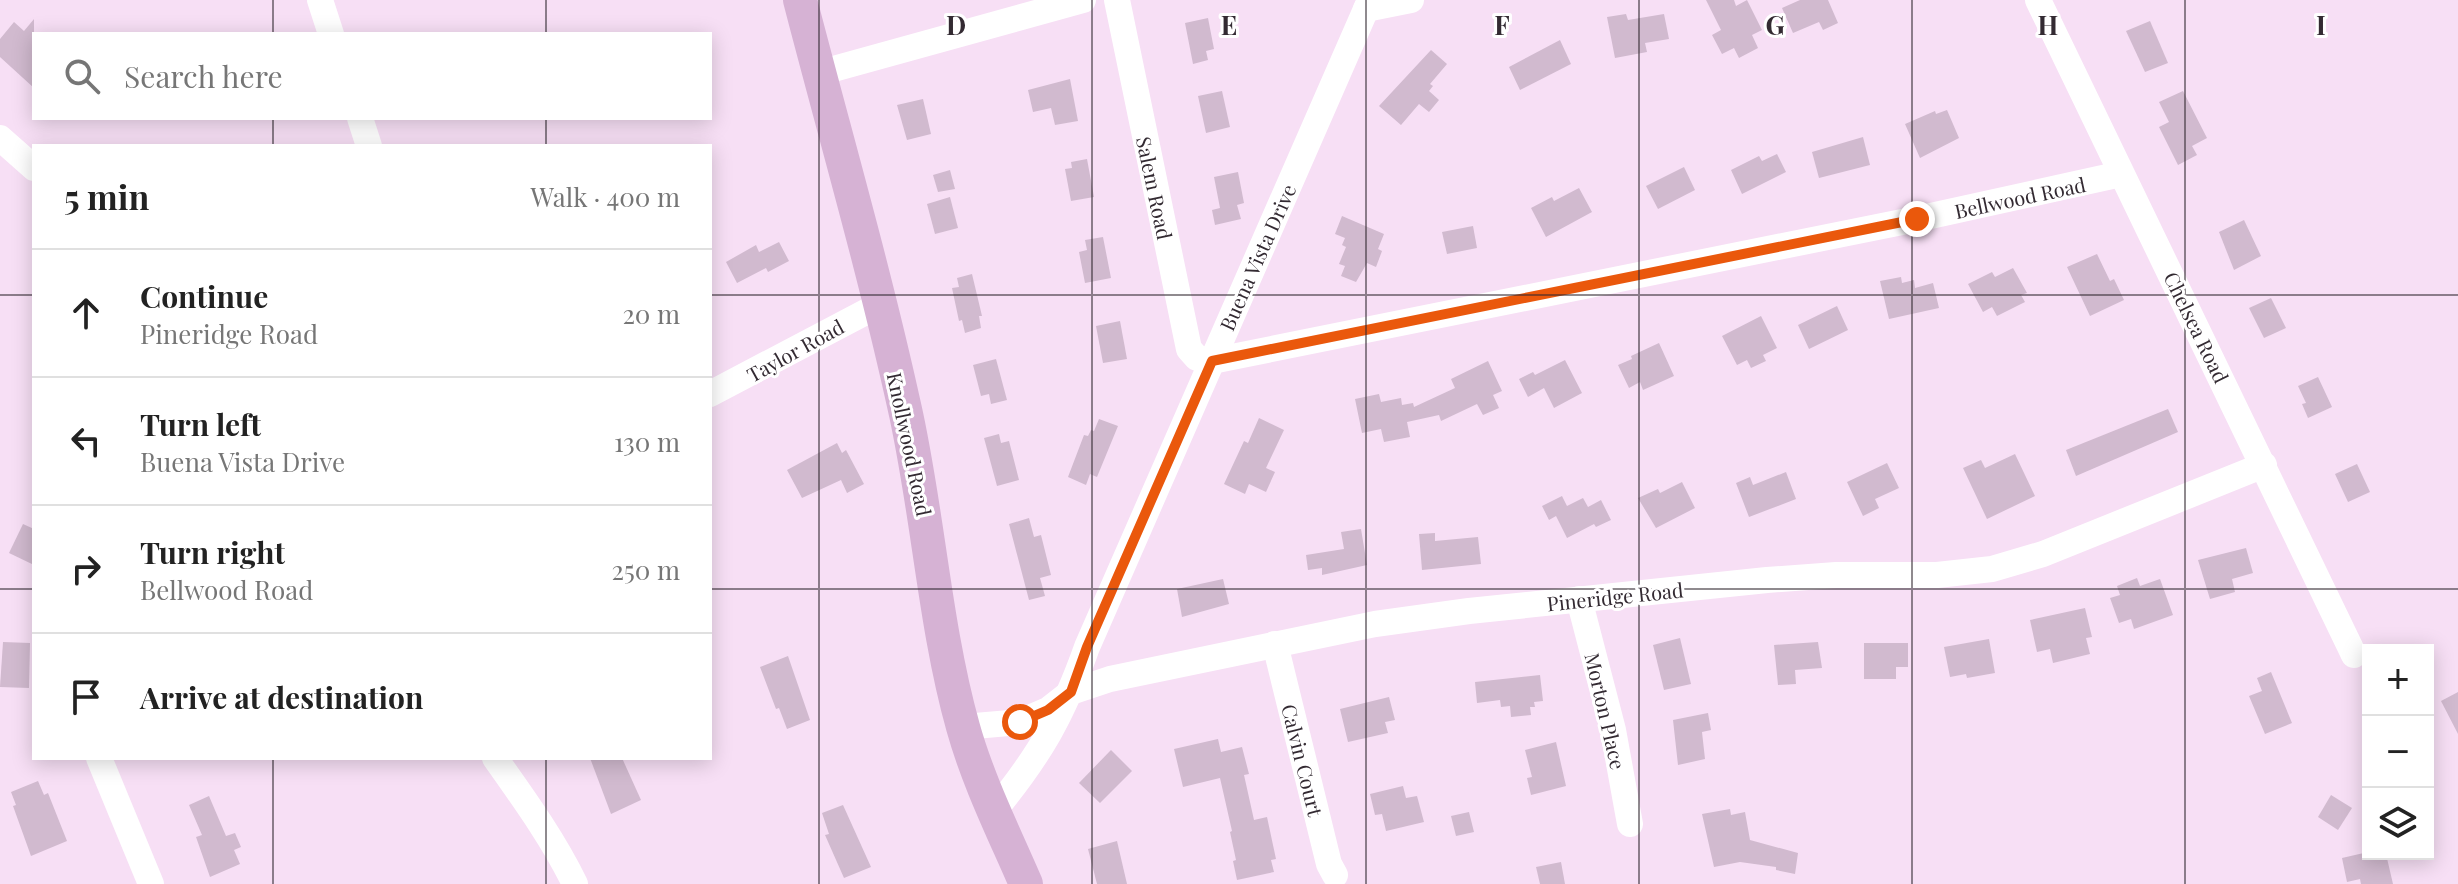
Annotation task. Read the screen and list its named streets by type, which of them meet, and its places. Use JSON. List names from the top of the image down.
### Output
{
  "streets": {
    "main road": ["Knollwood Road"],
    "street": [
      "Salem Road",
      "Bellwood Road",
      "Buena Vista Drive",
      "Chelsea Road",
      "Taylor Road",
      "Pineridge Road",
      "Morton Place",
      "Calvin Court"
    ]
  },
  "crossings": [
    ["Salem Road", "Bellwood Road"],
    ["Salem Road", "Buena Vista Drive"],
    ["Bellwood Road", "Buena Vista Drive"],
    ["Bellwood Road", "Chelsea Road"],
    ["Buena Vista Drive", "Knollwood Road"],
    ["Buena Vista Drive", "Pineridge Road"],
    ["Chelsea Road", "Pineridge Road"],
    ["Taylor Road", "Knollwood Road"],
    ["Knollwood Road", "Pineridge Road"],
    ["Pineridge Road", "Morton Place"],
    ["Pineridge Road", "Calvin Court"]
  ],
  "page": {
    "search": "Search here",
    "heading": ["5 min", "Walk · 400 m"],
    "list": [
      ["Continue", "Pineridge Road", "20 m"],
      ["Turn left", "Buena Vista Drive", "130 m"],
      ["Turn right", "Bellwood Road", "250 m"],
      "Arrive at destination"
    ],
    "map_buttons": ["+", "−"]
  },
  "grid": {
    "columns": [
      "D",
      "E",
      "F",
      "G",
      "H",
      "I"
    ]
  }
}
